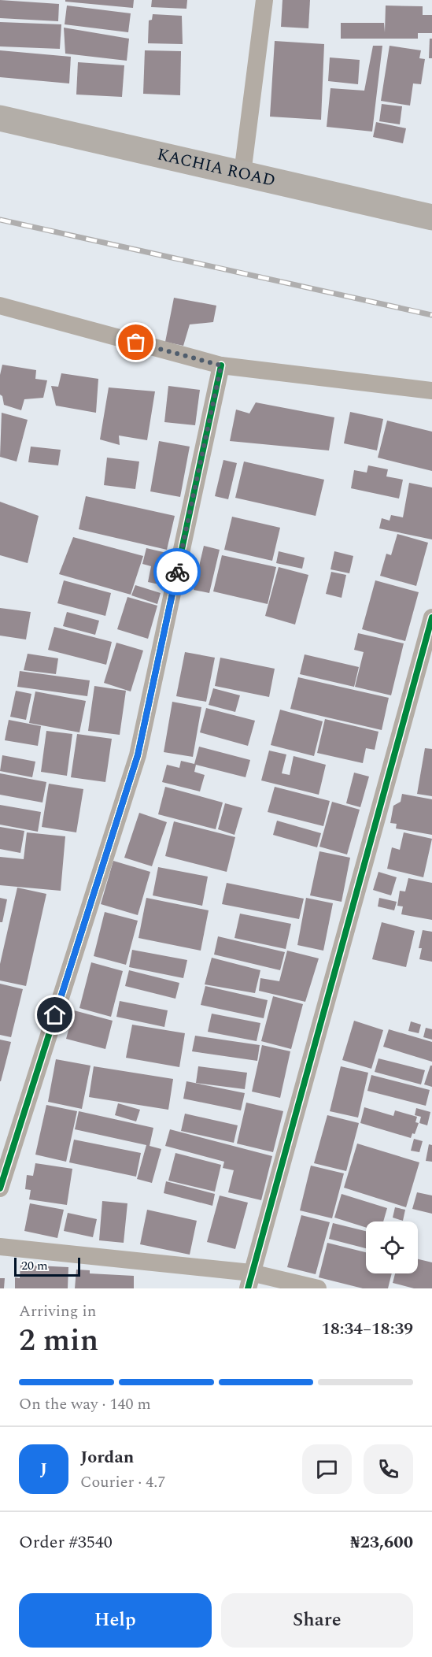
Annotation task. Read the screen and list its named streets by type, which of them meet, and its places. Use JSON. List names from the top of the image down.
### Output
{
  "streets": {
    "main road": ["KACHIA ROAD"]
  },
  "scale_bar": "20 m",
  "page": {
    "scale": "20 m",
    "heading": ["2 min", "Arriving in", "18:34–18:39"],
    "panel": [
      "Jordan",
      "Courier · 4.7",
      "Order #3540",
      "₦23,600"
    ],
    "bar": "On the way · 140 m",
    "round": "J",
    "buttons": ["Help", "Share"]
  }
}
